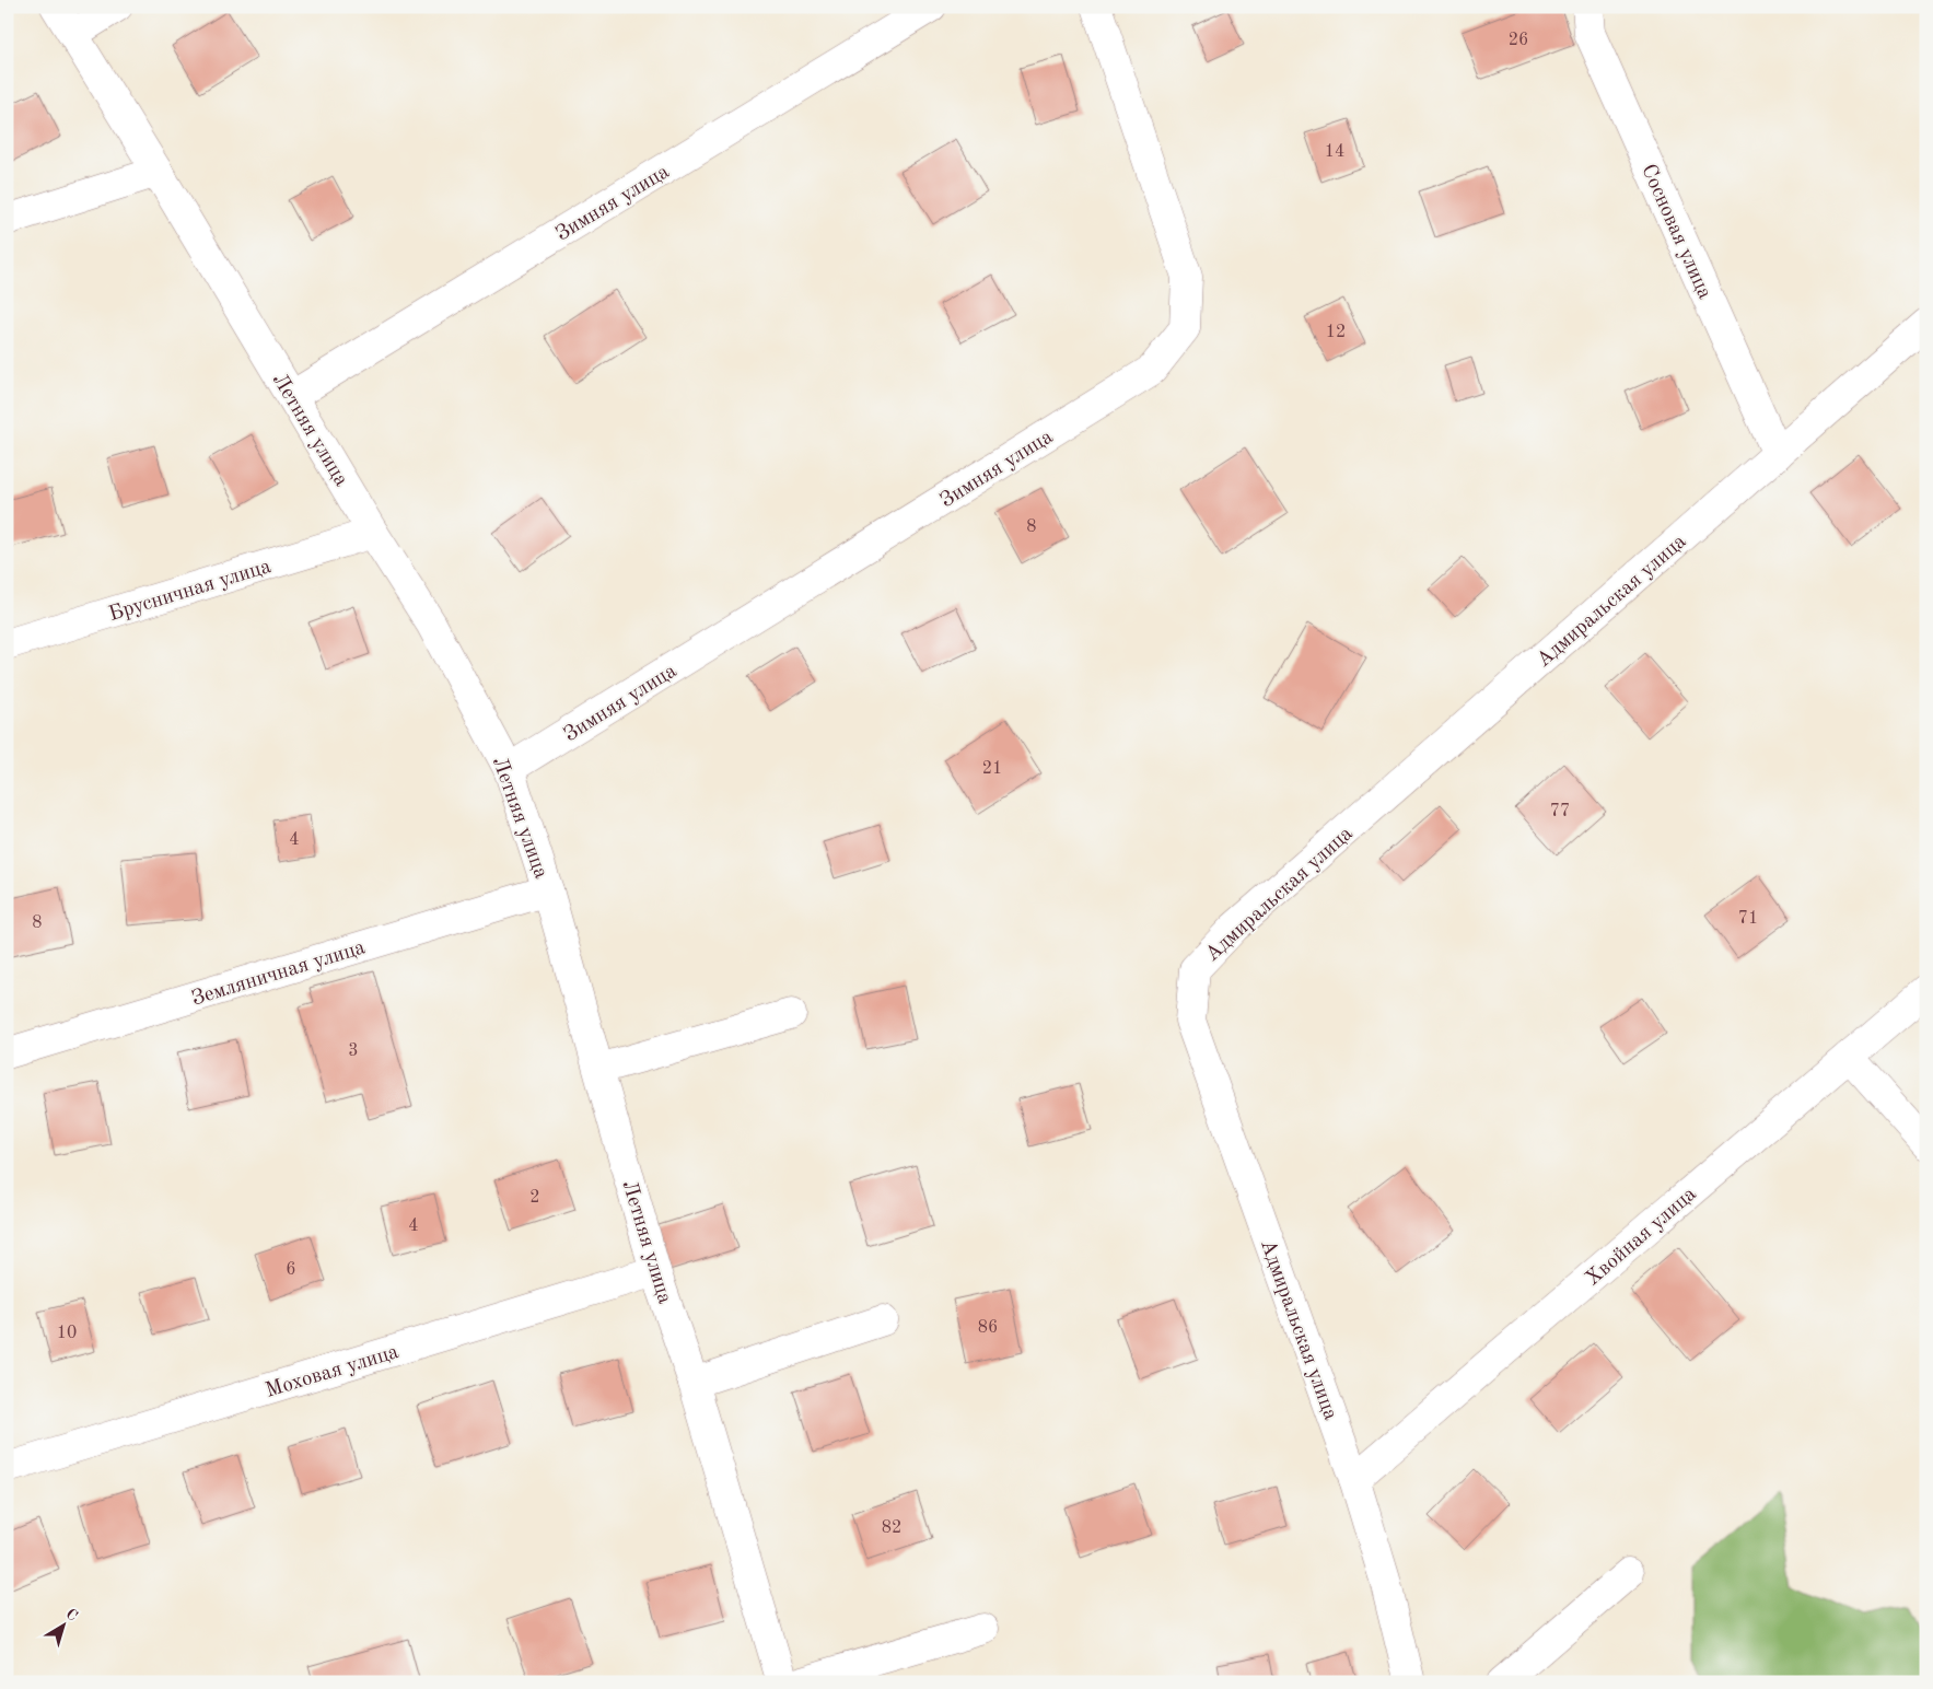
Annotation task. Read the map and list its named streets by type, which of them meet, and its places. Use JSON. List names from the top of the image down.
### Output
{
  "streets": {
    "street": [
      "Зимняя улица",
      "Сосновая улица",
      "Летняя улица",
      "Брусничная улица",
      "Адмиральская улица",
      "Земляничная улица",
      "Хвойная улица",
      "Моховая улица"
    ]
  },
  "crossings": [
    ["Зимняя улица", "Летняя улица"],
    ["Сосновая улица", "Адмиральская улица"],
    ["Летняя улица", "Брусничная улица"],
    ["Летняя улица", "Земляничная улица"],
    ["Летняя улица", "Моховая улица"],
    ["Адмиральская улица", "Хвойная улица"]
  ],
  "house_numbers": [
    "26",
    "14",
    "12",
    "8",
    "21",
    "77",
    "4",
    "71",
    "8",
    "3",
    "2",
    "4",
    "6",
    "86",
    "10",
    "82"
  ],
  "north": "top right"
}
